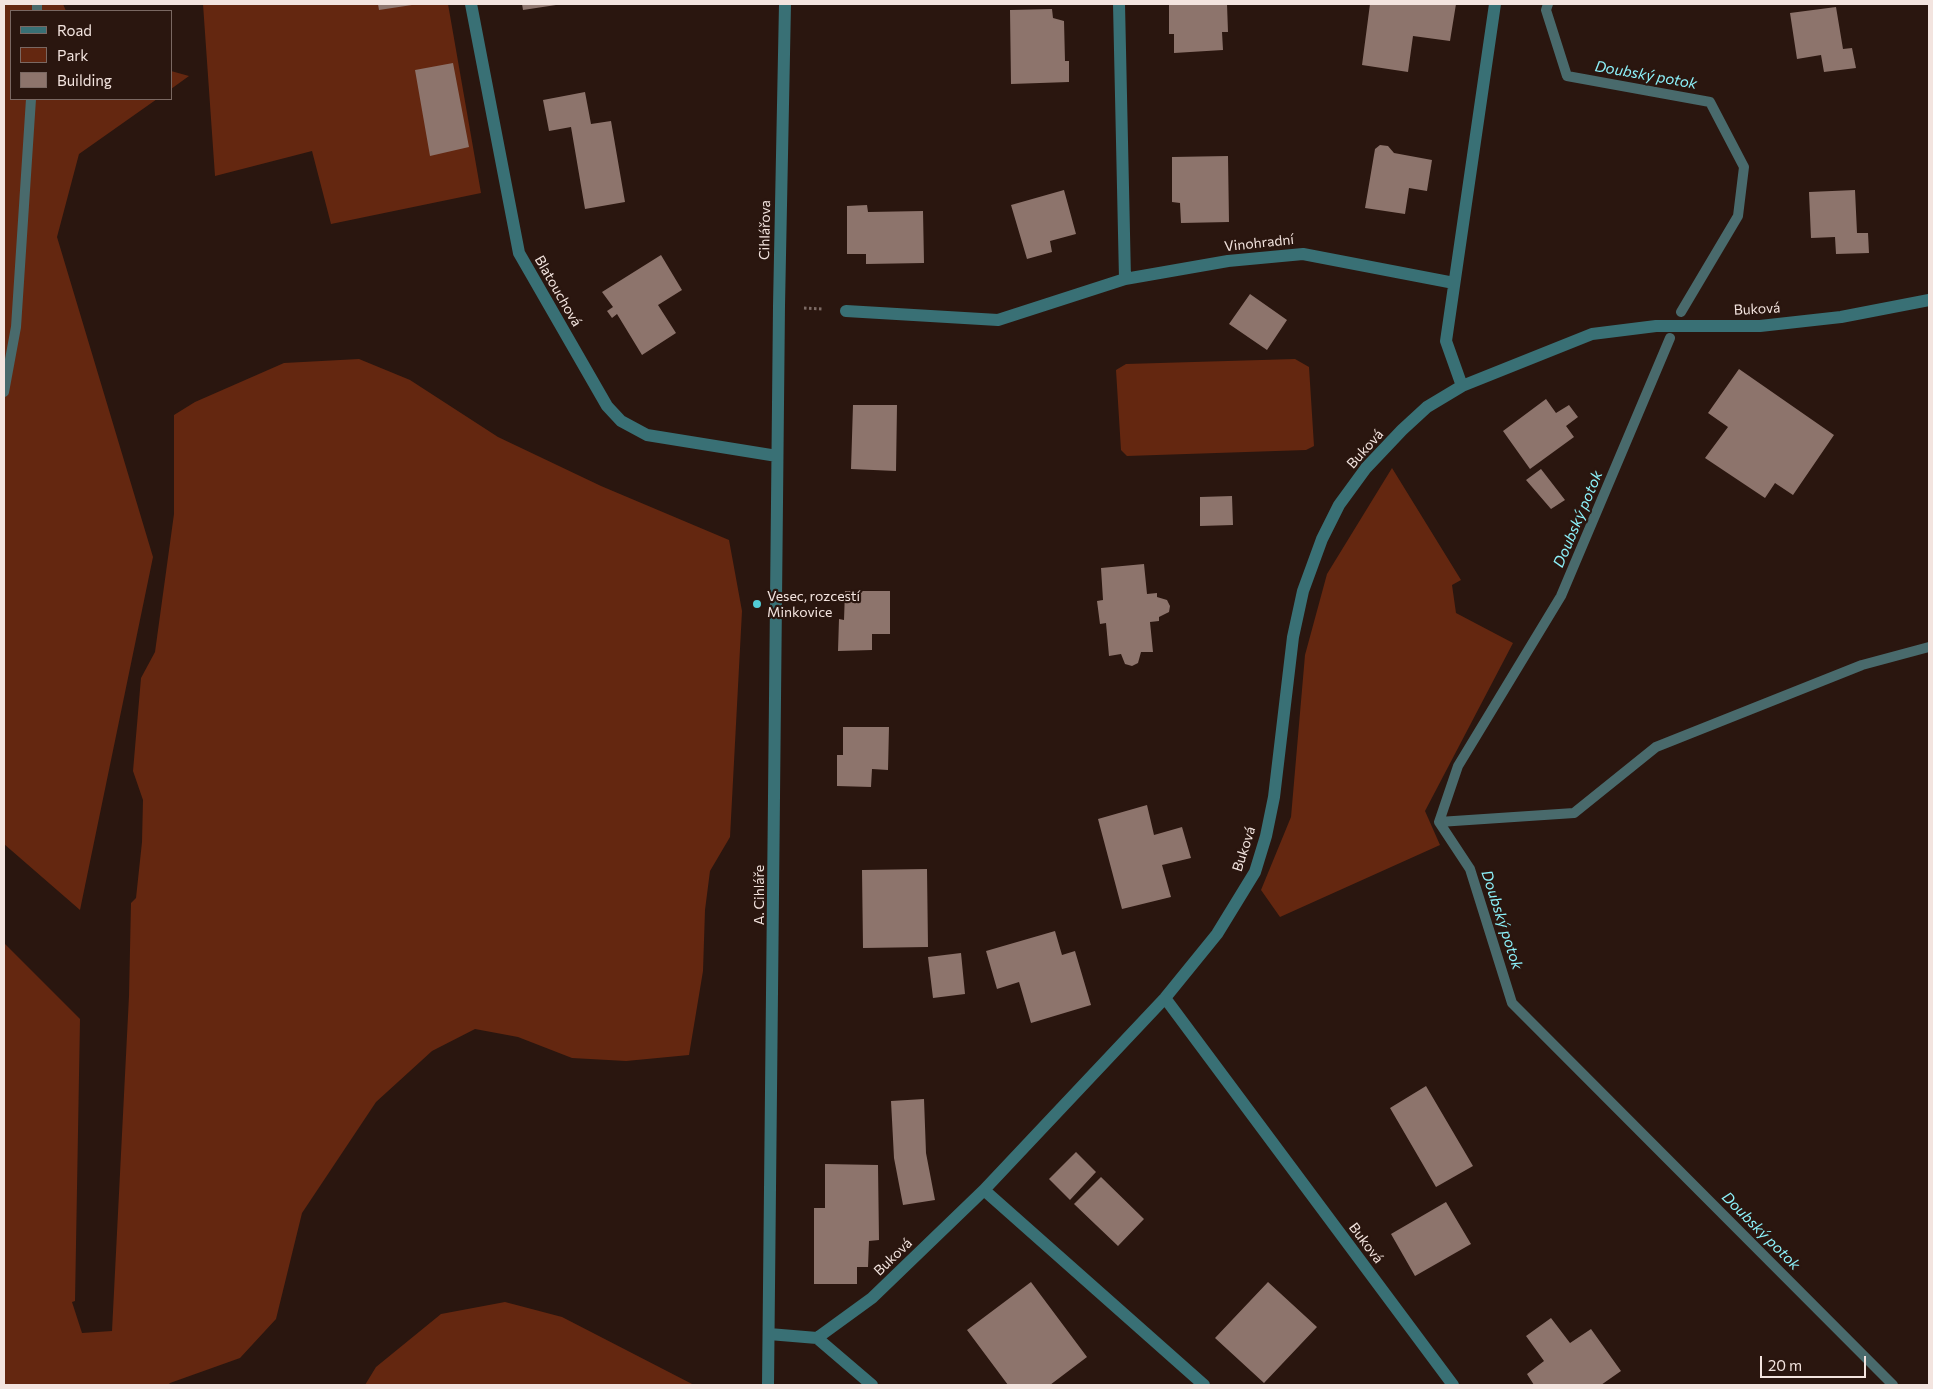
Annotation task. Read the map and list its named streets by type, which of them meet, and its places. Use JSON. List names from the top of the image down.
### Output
{
  "streets": {
    "street": [
      "Cihlářova",
      "Vinohradní",
      "Blatouchová",
      "Buková",
      "A. Cihláře"
    ]
  },
  "crossings": [
    ["Cihlářova", "Blatouchová"],
    ["Cihlářova", "A. Cihláře"],
    ["Blatouchová", "A. Cihláře"]
  ],
  "water": ["Doubský potok"],
  "places": ["Vesec, rozcestí Minkovice"],
  "legend": ["Road", "Park", "Building"],
  "scale_bar": "20 m"
}
